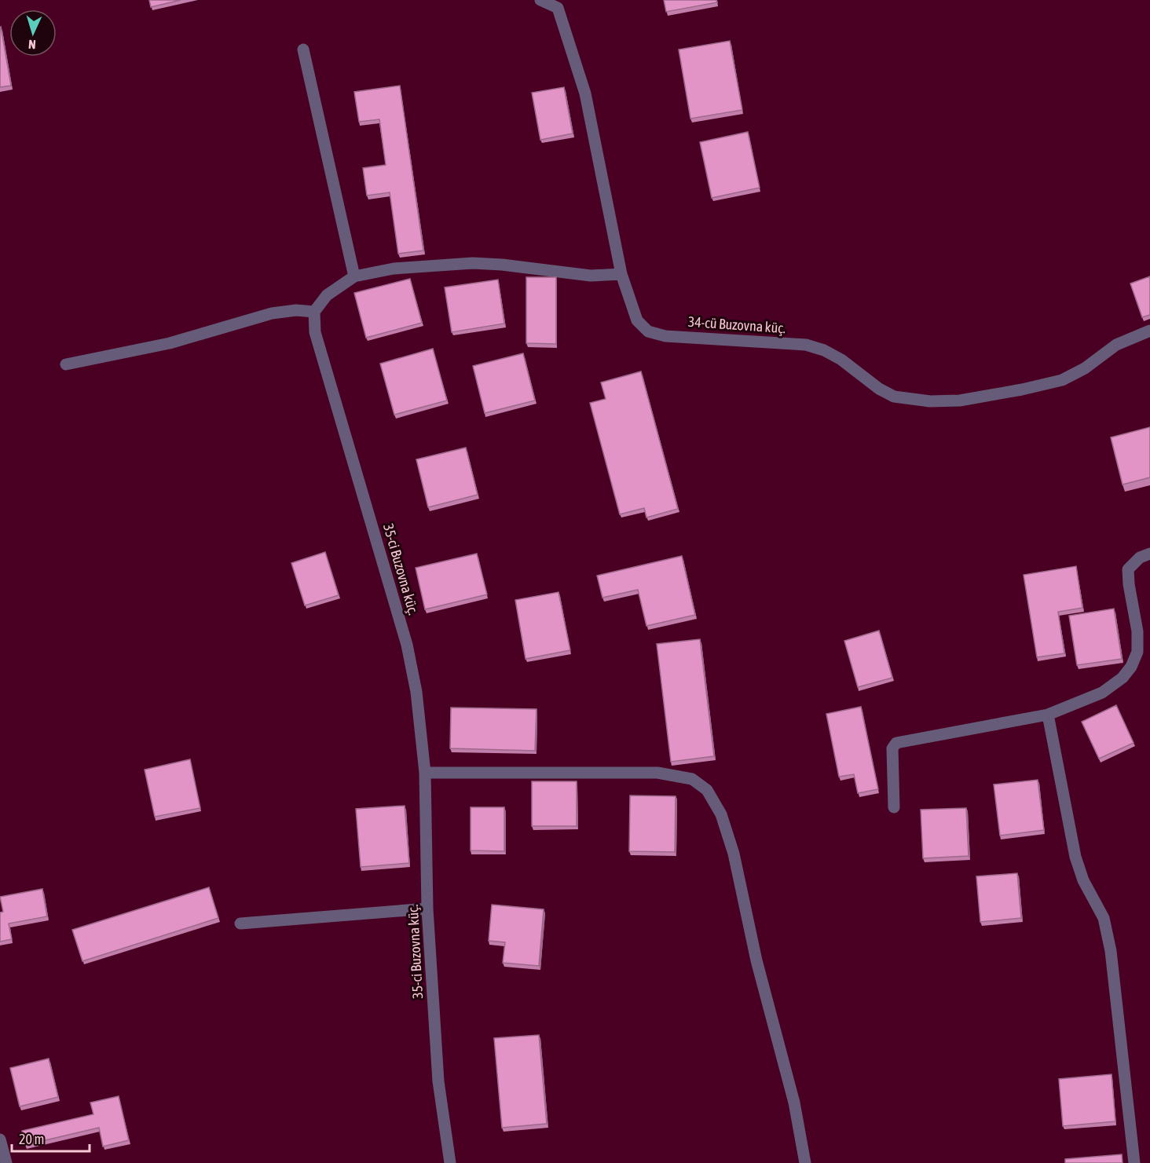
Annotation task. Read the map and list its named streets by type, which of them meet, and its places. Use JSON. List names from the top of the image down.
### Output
{
  "streets": {
    "street": ["34-cü Buzovna küç.", "35-ci Buzovna küç."]
  },
  "scale_bar": "20 m",
  "north": "bottom"
}
